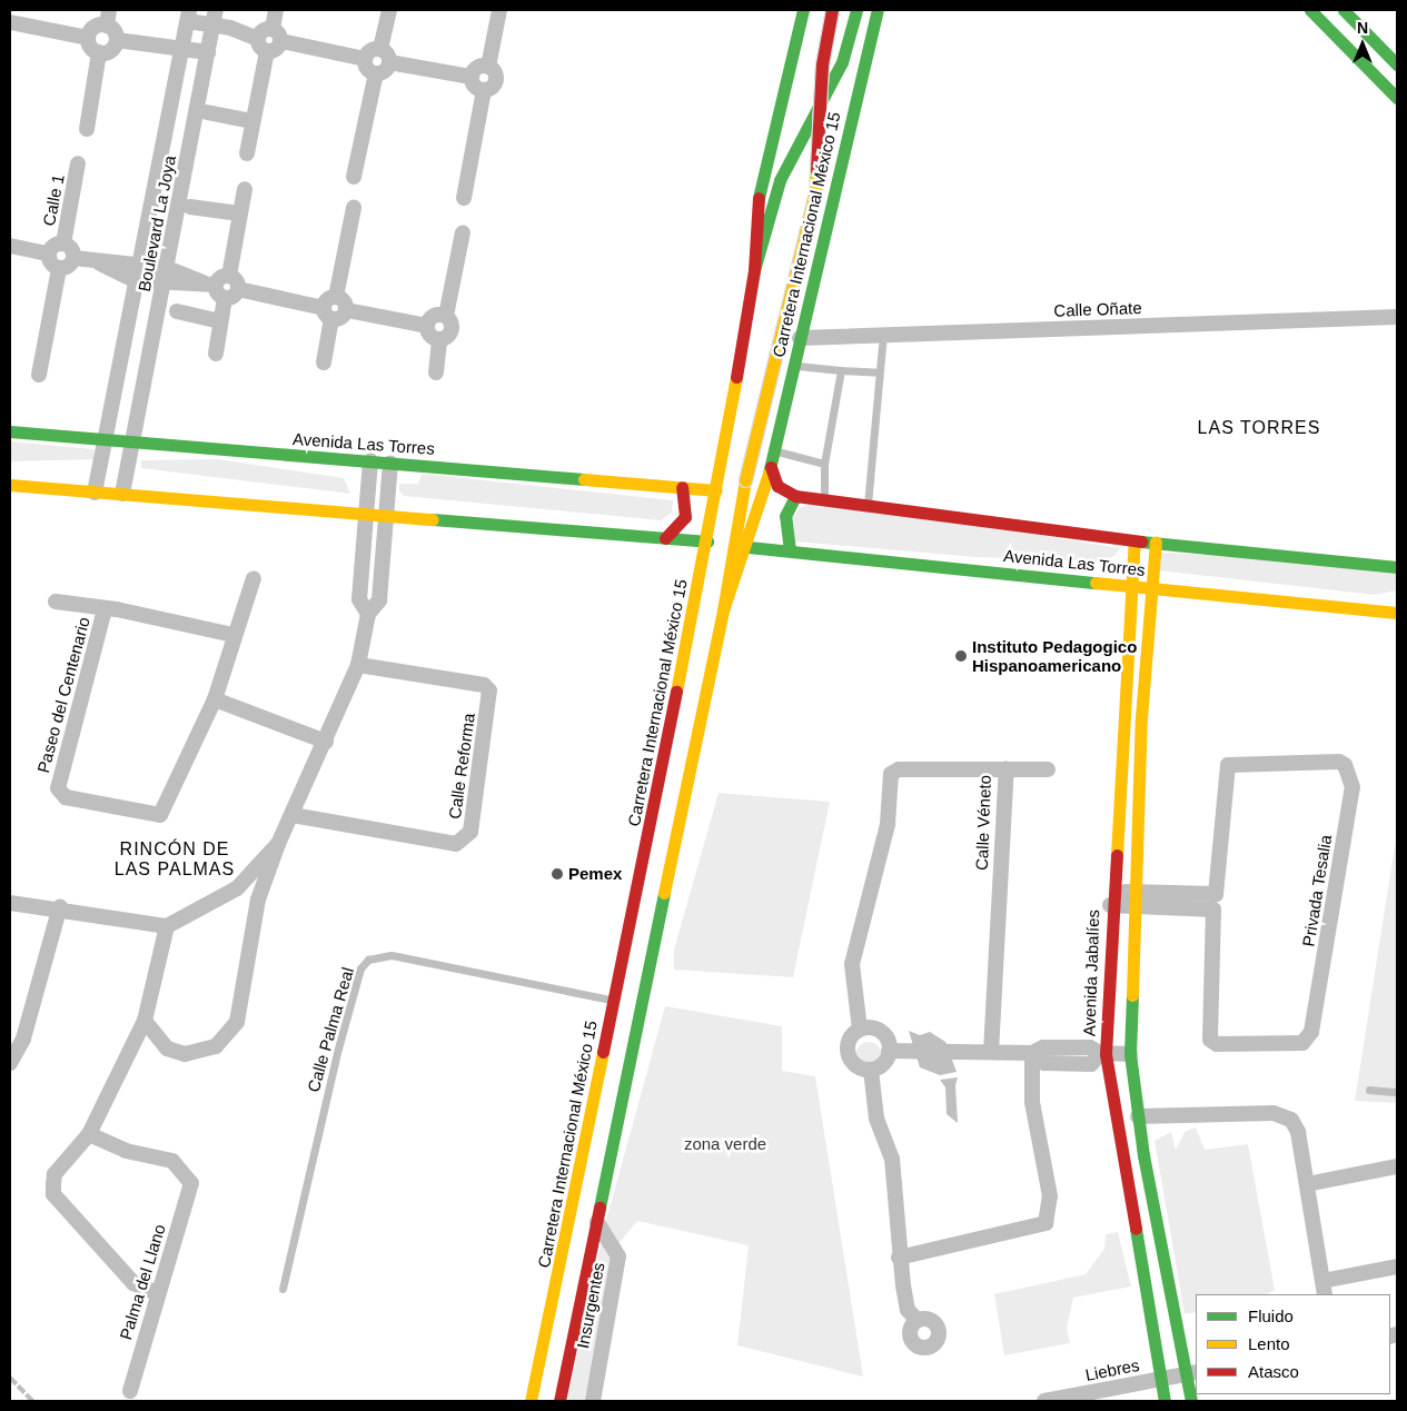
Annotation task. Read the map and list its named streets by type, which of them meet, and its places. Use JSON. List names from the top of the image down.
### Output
{
  "streets": {
    "main road": ["Carretera Internacional México 15", "Avenida Las Torres", "Avenida Jabalíes"],
    "street": [
      "Calle 1",
      "Boulevard La Joya",
      "Calle Oñate",
      "Paseo del Centenario",
      "Calle Reforma",
      "Calle Véneto",
      "Privada Tesalia",
      "Palma del Llano",
      "Insurgentes",
      "Liebres"
    ],
    "lane": ["Calle Palma Real"]
  },
  "crossings": [
    ["Boulevard La Joya", "Avenida Las Torres"],
    ["Carretera Internacional México 15", "Calle Oñate"],
    ["Carretera Internacional México 15", "Avenida Las Torres"],
    ["Carretera Internacional México 15", "Calle Palma Real"],
    ["Avenida Las Torres", "Avenida Jabalíes"],
    ["Avenida Jabalíes", "Liebres"]
  ],
  "districts": ["LAS TORRES", "RINCÓN DE LAS PALMAS"],
  "parks": ["zona verde"],
  "places": ["Instituto Pedagogico Hispanoamericano", "Pemex"],
  "legend": ["Fluido", "Lento", "Atasco"],
  "north": "top"
}
